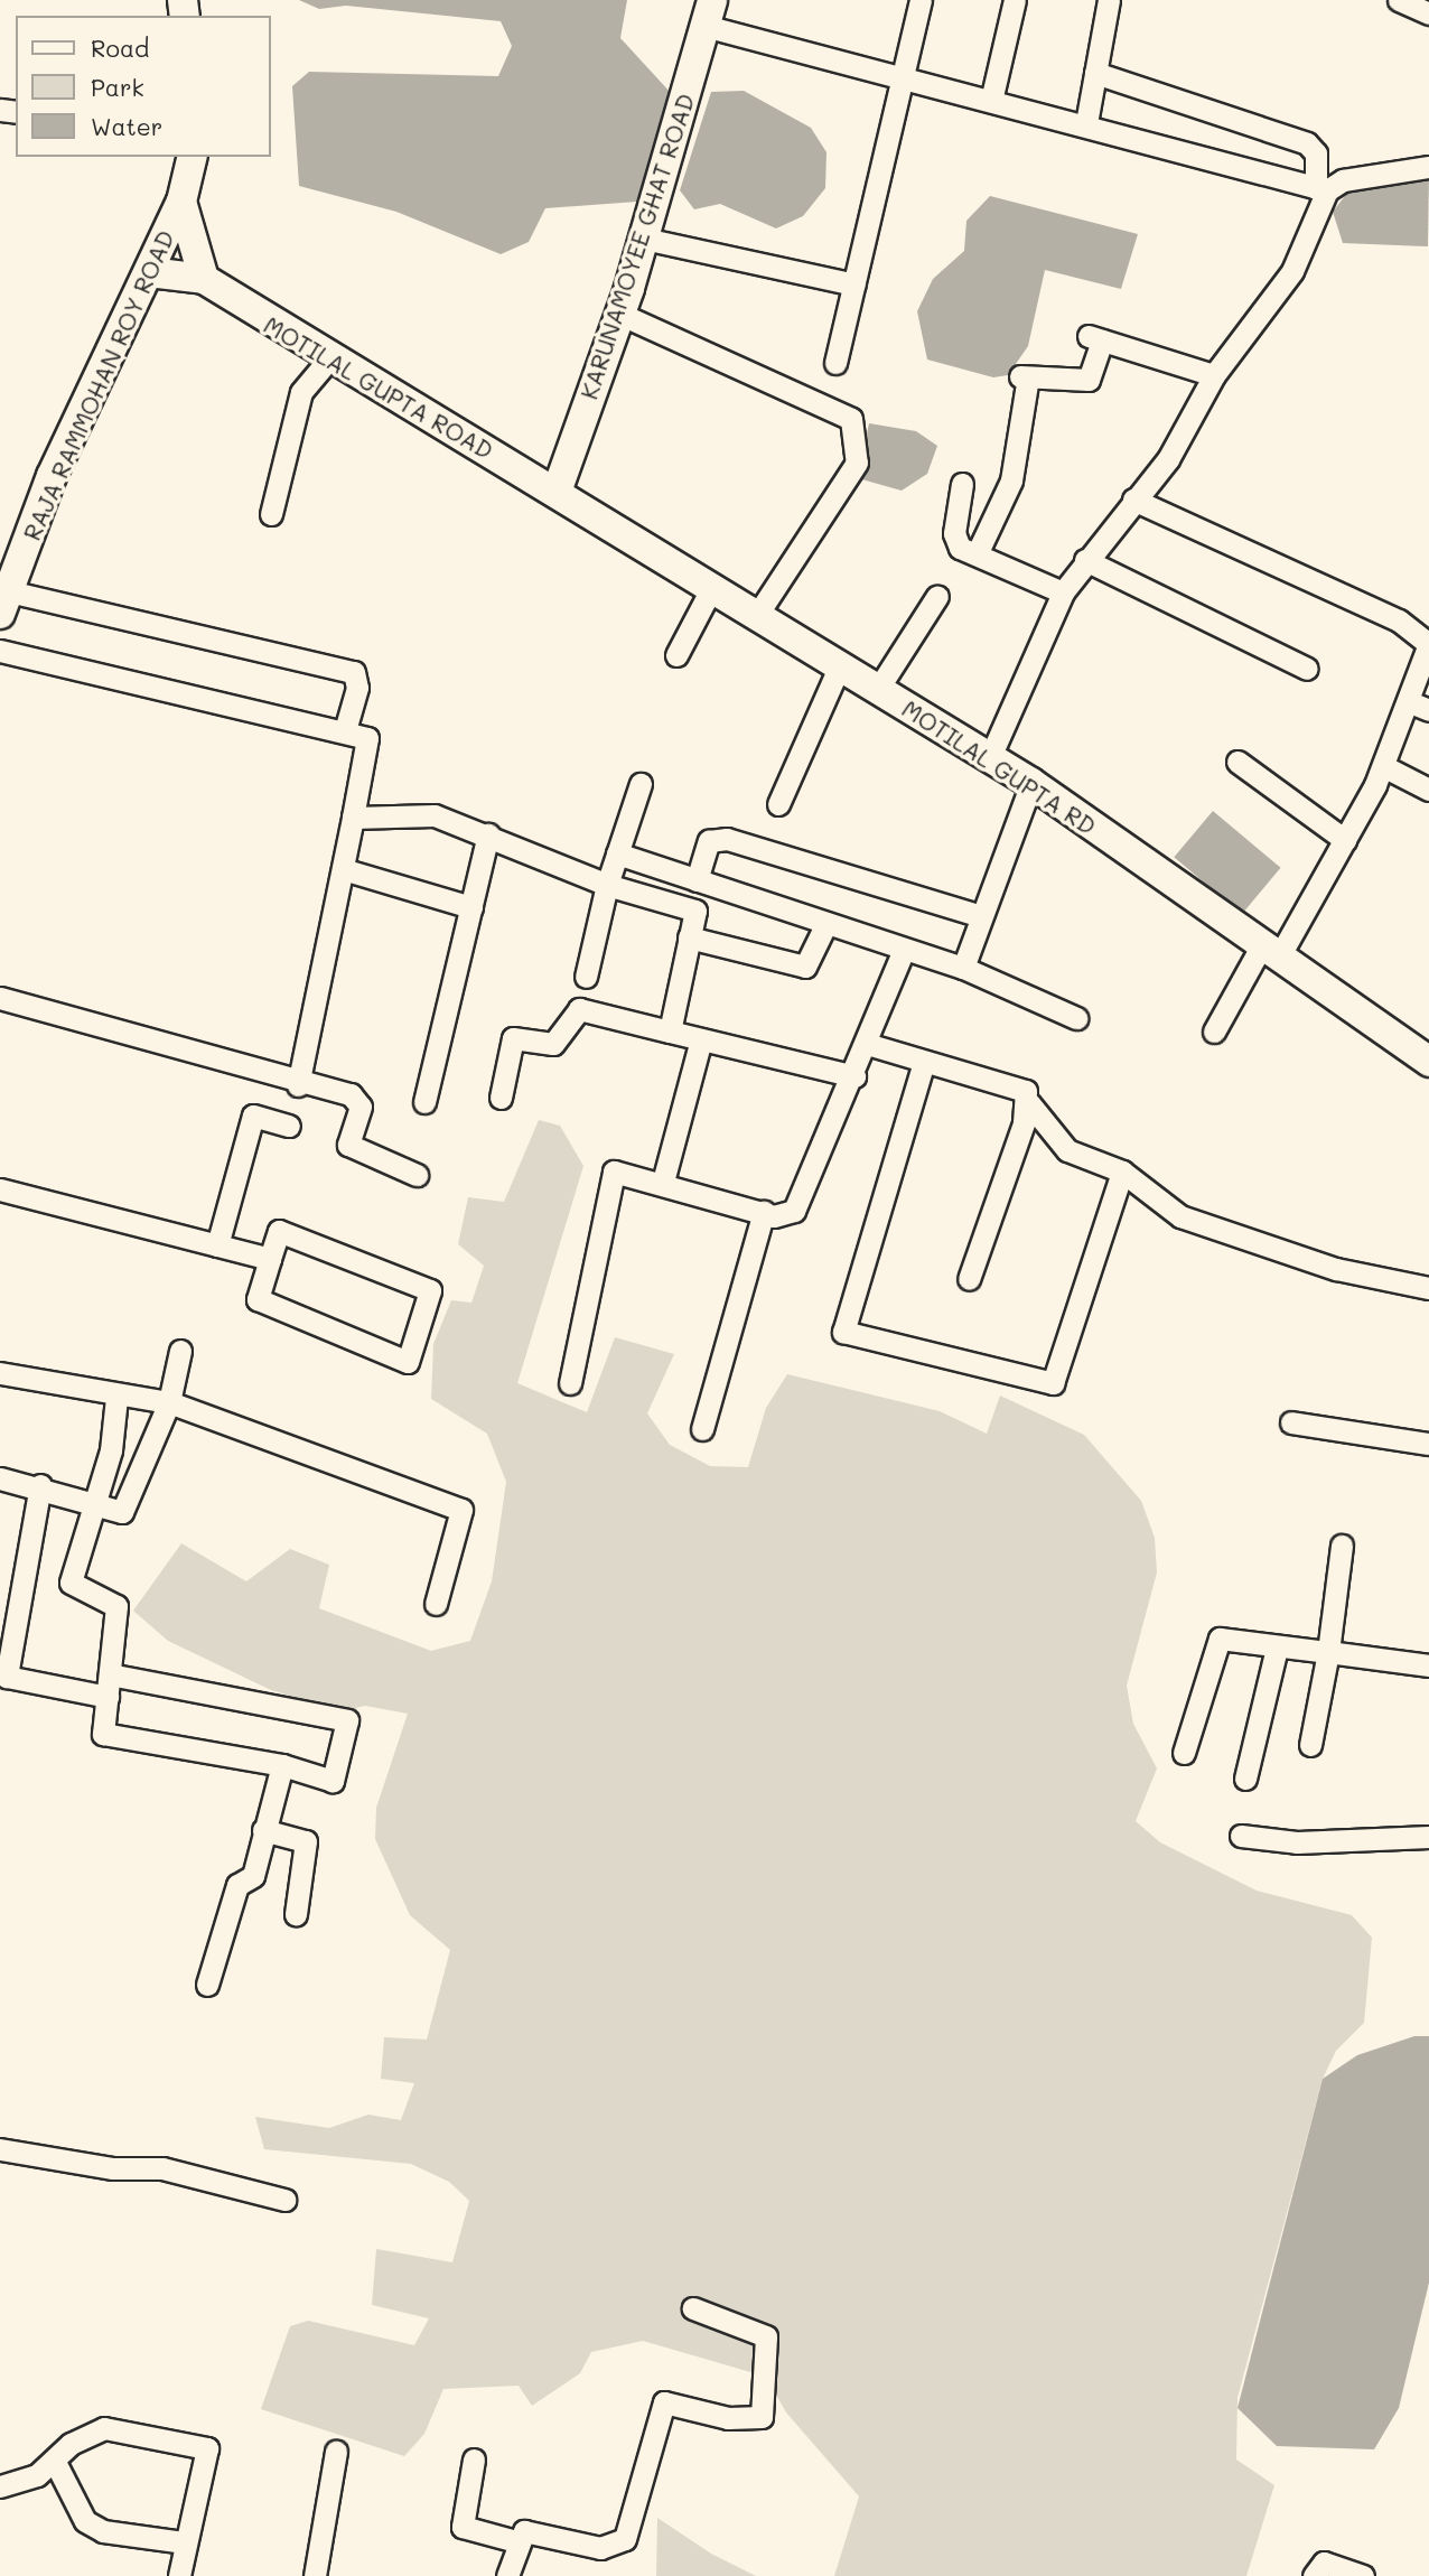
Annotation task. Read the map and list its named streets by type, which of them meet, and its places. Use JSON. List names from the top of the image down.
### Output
{
  "streets": {
    "street": [
      "KARUNAMOYEE GHAT ROAD",
      "RAJA RAMMOHAN ROY ROAD",
      "MOTILAL GUPTA ROAD",
      "MOTILAL GUPTA RD"
    ]
  },
  "crossings": [
    ["KARUNAMOYEE GHAT ROAD", "MOTILAL GUPTA ROAD"],
    ["KARUNAMOYEE GHAT ROAD", "MOTILAL GUPTA RD"],
    ["RAJA RAMMOHAN ROY ROAD", "MOTILAL GUPTA ROAD"],
    ["MOTILAL GUPTA ROAD", "MOTILAL GUPTA RD"]
  ],
  "legend": ["Road", "Park", "Water"]
}
